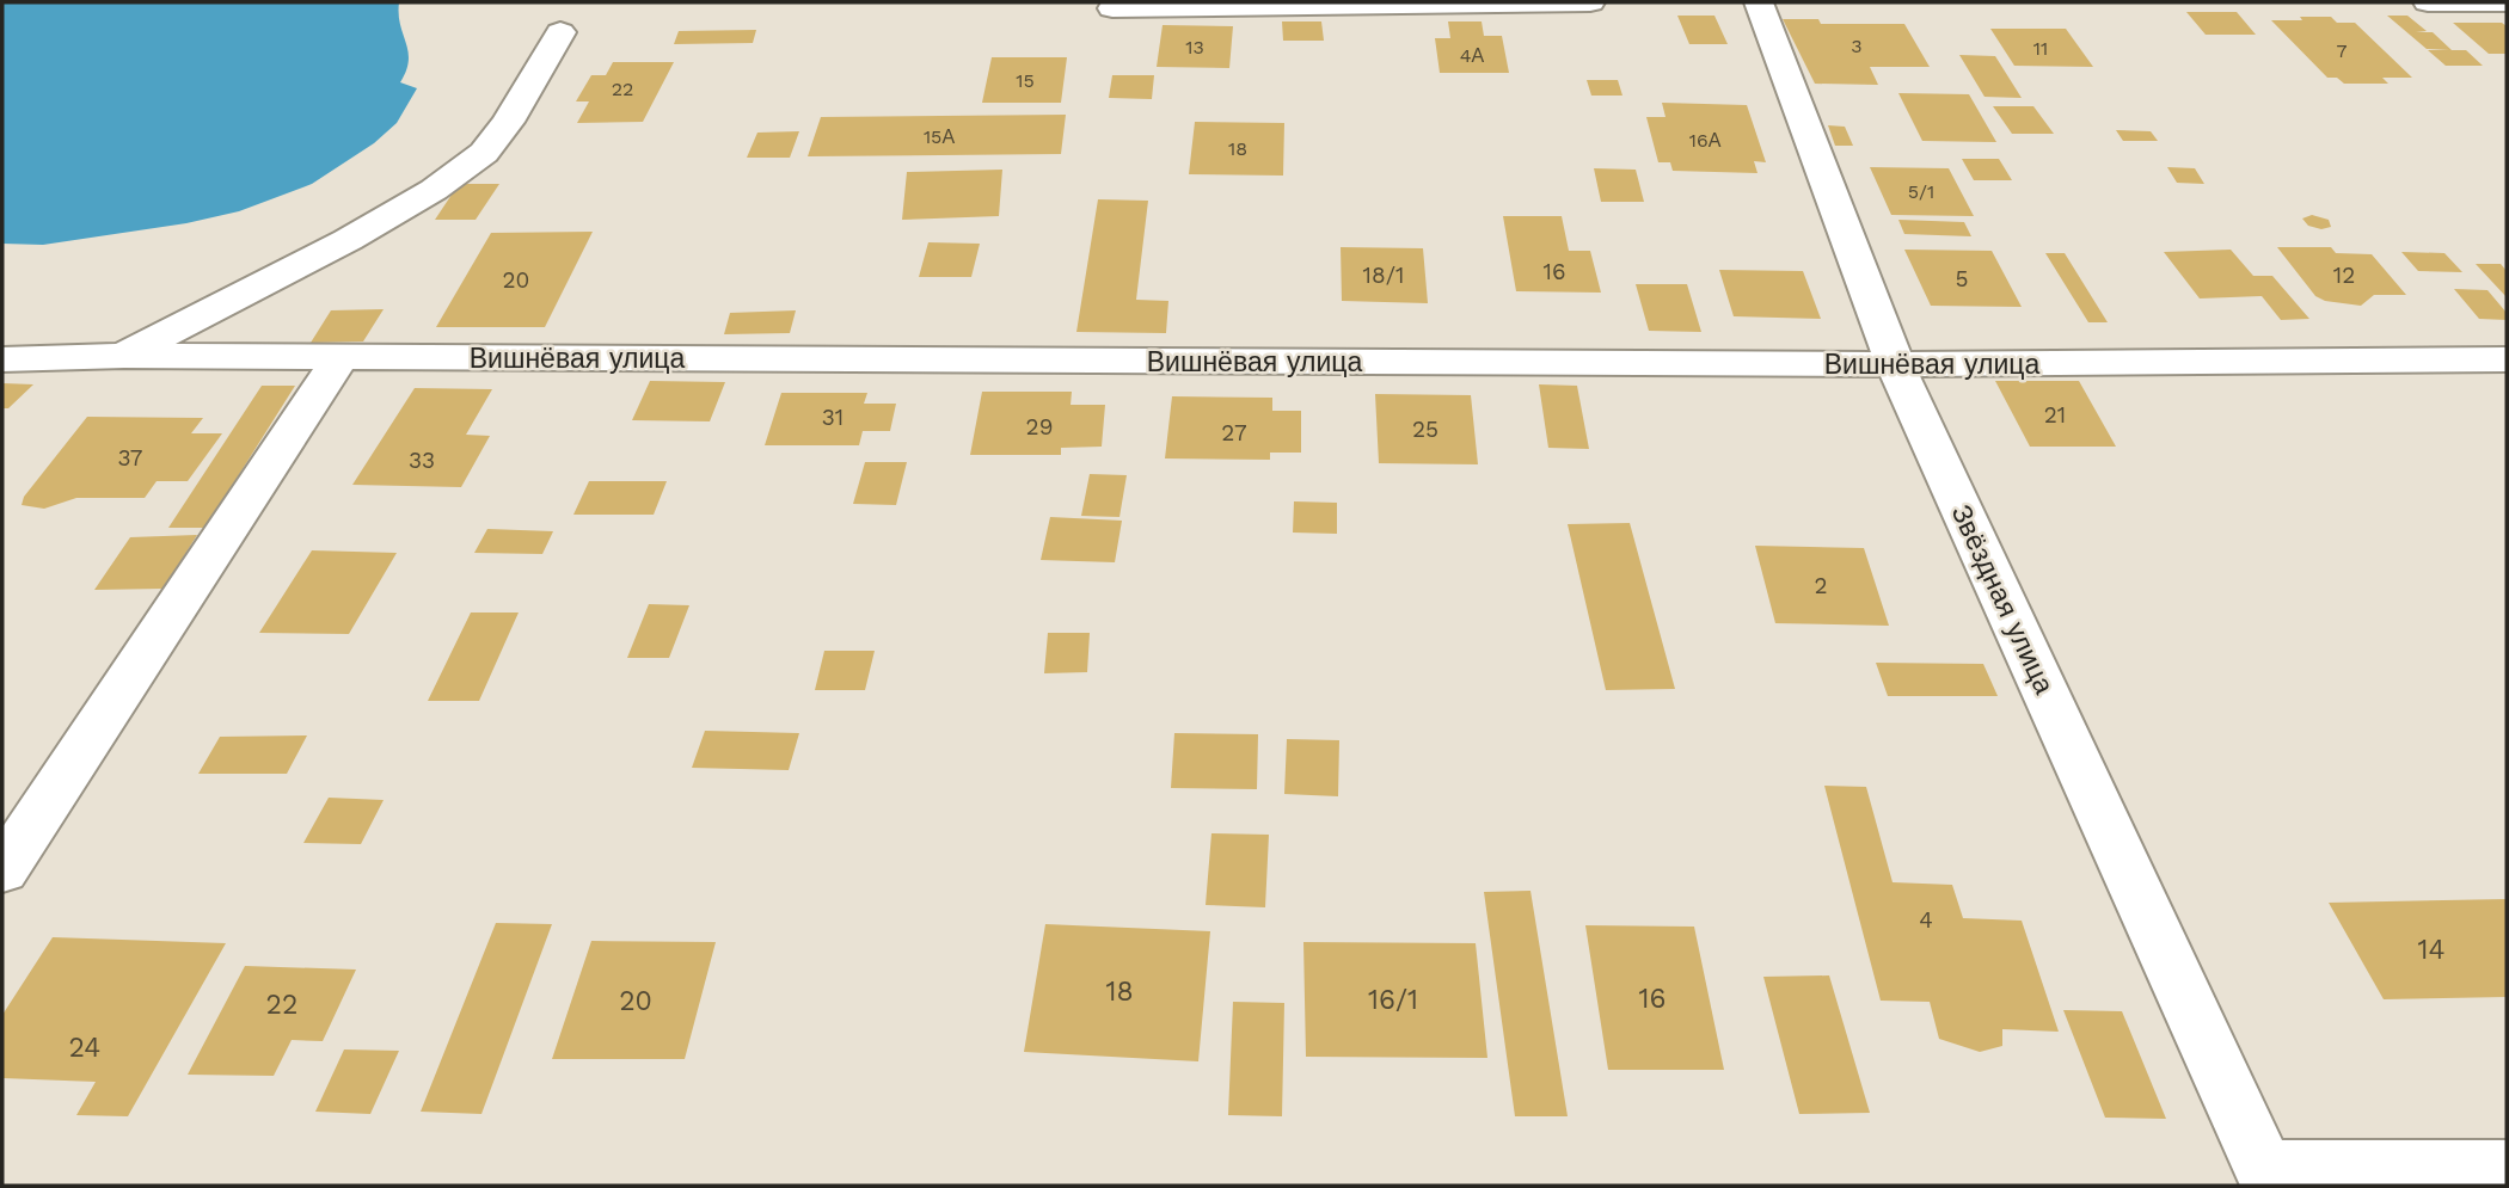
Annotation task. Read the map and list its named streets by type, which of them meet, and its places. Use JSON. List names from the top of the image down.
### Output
{
  "streets": {
    "street": ["Вишнёвая улица", "Звёздная улица"]
  },
  "crossings": [
    ["Вишнёвая улица", "Звёздная улица"]
  ],
  "house_numbers": [
    "3",
    "13",
    "11",
    "7",
    "4А",
    "15",
    "22",
    "15А",
    "16А",
    "18",
    "5/1",
    "16",
    "18/1",
    "12",
    "5",
    "20",
    "21",
    "31",
    "29",
    "25",
    "27",
    "37",
    "33",
    "2",
    "4",
    "14",
    "18",
    "16",
    "16/1",
    "20",
    "22",
    "24"
  ]
}
